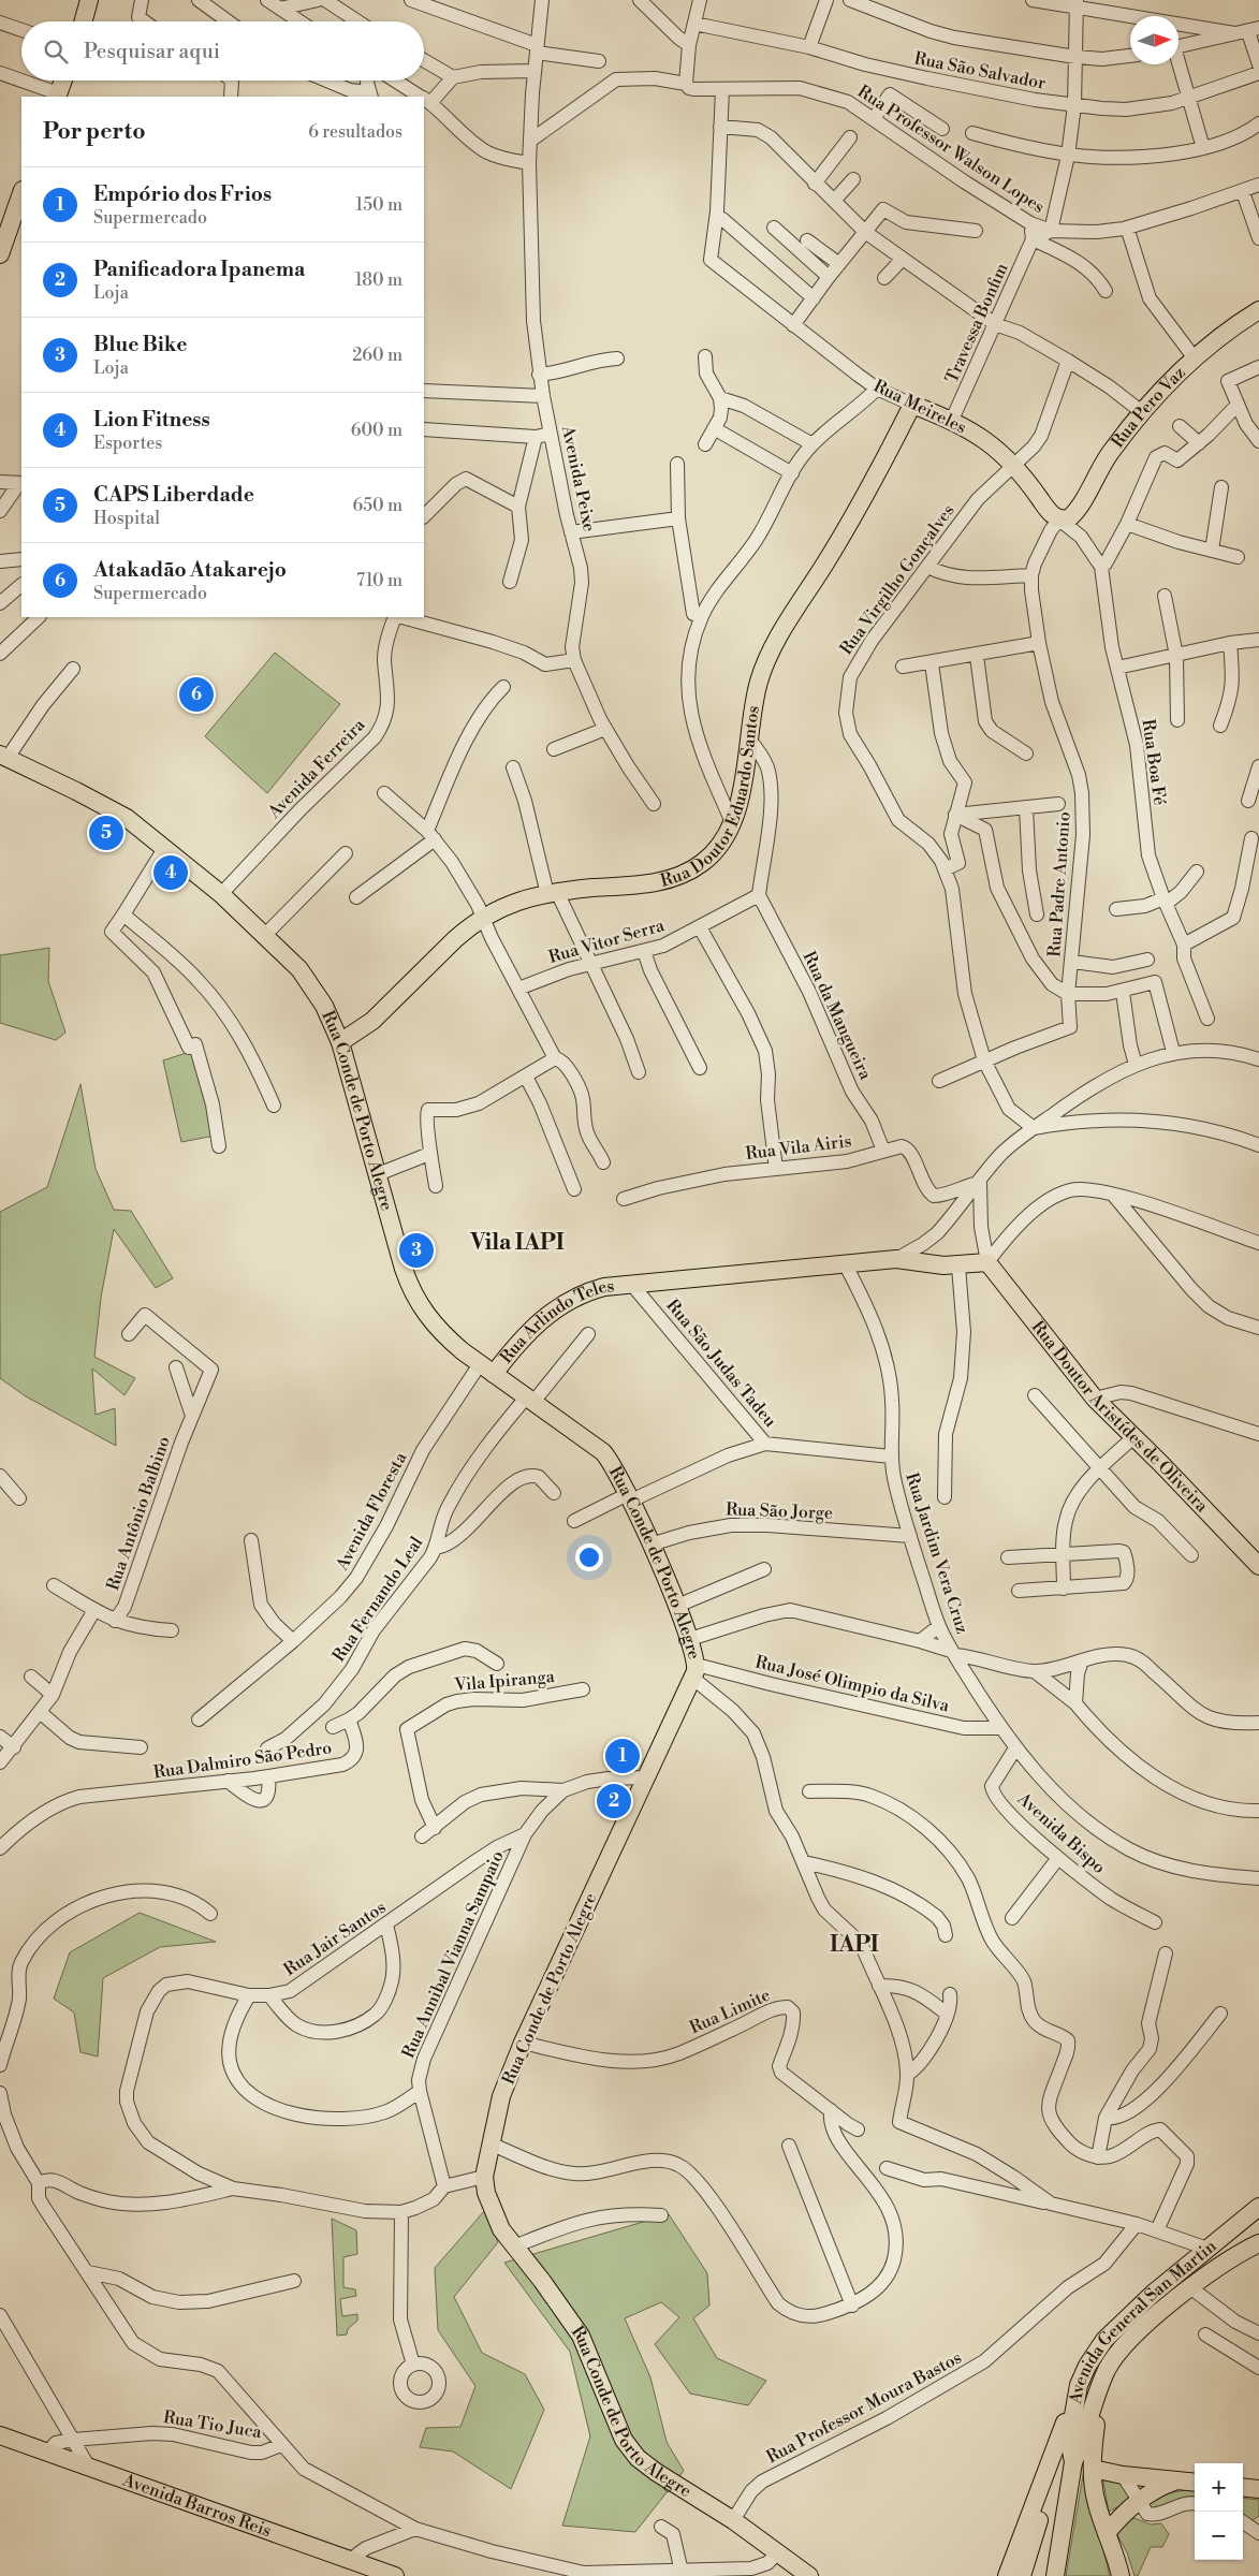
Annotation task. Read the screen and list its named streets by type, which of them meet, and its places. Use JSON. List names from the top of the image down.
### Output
{
  "streets": {
    "main road": [
      "Rua Meireles",
      "Rua Pero Vaz",
      "Rua Doutor Eduardo Santos",
      "Rua Conde de Porto Alegre",
      "Rua Arlindo Teles",
      "Rua Doutor Aristídes de Oliveira",
      "Avenida General San Martin",
      "Avenida Barros Reis"
    ],
    "street": [
      "Rua São Salvador",
      "Rua Professor Walson Lopes",
      "Travessa Bonfim",
      "Avenida Peixe",
      "Rua Virgilho Gonçalves",
      "Rua Boa Fé",
      "Avenida Ferreira",
      "Rua Padre Antonio",
      "Rua Vitor Serra",
      "Rua da Mangueira",
      "Rua Vila Airis",
      "Rua São Judas Tadeu",
      "Avenida Floresta",
      "Rua São Jorge",
      "Rua Antônio Balbino",
      "Rua Jardim Vera Cruz",
      "Rua Fernando Leal",
      "Vila Ipiranga",
      "Rua José Olimpio da Silva",
      "Rua Dalmiro São Pedro",
      "Avenida Bispo",
      "Rua Jair Santos",
      "Rua Annibal Vianna Sampaio",
      "Rua Limite",
      "Rua Professor Moura Bastos",
      "Rua Tio Juca"
    ]
  },
  "crossings": [
    ["Travessa Bonfim", "Rua Meireles"],
    ["Rua Meireles", "Rua Pero Vaz"],
    ["Rua Meireles", "Rua Virgilho Gonçalves"],
    ["Rua Meireles", "Rua Boa Fé"],
    ["Rua Meireles", "Rua Doutor Eduardo Santos"],
    ["Rua Meireles", "Rua Padre Antonio"],
    ["Rua Pero Vaz", "Rua Boa Fé"],
    ["Rua Pero Vaz", "Rua Padre Antonio"],
    ["Rua Virgilho Gonçalves", "Rua Padre Antonio"],
    ["Rua Boa Fé", "Rua Padre Antonio"],
    ["Avenida Ferreira", "Rua Conde de Porto Alegre"],
    ["Rua Doutor Eduardo Santos", "Rua Conde de Porto Alegre"],
    ["Rua Vitor Serra", "Rua da Mangueira"],
    ["Rua da Mangueira", "Rua Vila Airis"],
    ["Rua Conde de Porto Alegre", "Rua Arlindo Teles"],
    ["Rua Conde de Porto Alegre", "Avenida Floresta"],
    ["Rua Conde de Porto Alegre", "Rua São Jorge"],
    ["Rua Conde de Porto Alegre", "Rua Fernando Leal"],
    ["Rua Conde de Porto Alegre", "Rua José Olimpio da Silva"],
    ["Rua Conde de Porto Alegre", "Rua Jair Santos"],
    ["Rua Conde de Porto Alegre", "Rua Limite"],
    ["Rua Conde de Porto Alegre", "Rua Professor Moura Bastos"],
    ["Rua Vila Airis", "Rua Doutor Aristídes de Oliveira"],
    ["Rua Arlindo Teles", "Rua São Judas Tadeu"],
    ["Rua Arlindo Teles", "Avenida Floresta"],
    ["Rua São Judas Tadeu", "Rua Jardim Vera Cruz"],
    ["Rua São Jorge", "Rua Jardim Vera Cruz"],
    ["Rua Jardim Vera Cruz", "Rua José Olimpio da Silva"],
    ["Rua Jardim Vera Cruz", "Avenida Bispo"],
    ["Rua Jair Santos", "Rua Annibal Vianna Sampaio"],
    ["Rua Tio Juca", "Avenida Barros Reis"]
  ],
  "districts": ["Vila IAPI", "IAPI"],
  "north": "right",
  "page": {
    "search": "Pesquisar aqui",
    "heading": ["Por perto", "6 resultados"],
    "list": [
      {
        "mark": "1",
        "name": "Empório dos Frios",
        "note": "Supermercado",
        "value": "150 m"
      },
      {
        "mark": "2",
        "name": "Panificadora Ipanema",
        "note": "Loja",
        "value": "180 m"
      },
      {
        "mark": "3",
        "name": "Blue Bike",
        "note": "Loja",
        "value": "260 m"
      },
      {
        "mark": "4",
        "name": "Lion Fitness",
        "note": "Esportes",
        "value": "600 m"
      },
      {
        "mark": "5",
        "name": "CAPS Liberdade",
        "note": "Hospital",
        "value": "650 m"
      },
      {
        "mark": "6",
        "name": "Atakadão Atakarejo",
        "note": "Supermercado",
        "value": "710 m"
      }
    ],
    "pins": [
      "6",
      "5",
      "4",
      "3",
      "1",
      "2"
    ],
    "map_buttons": ["+", "−"]
  }
}
